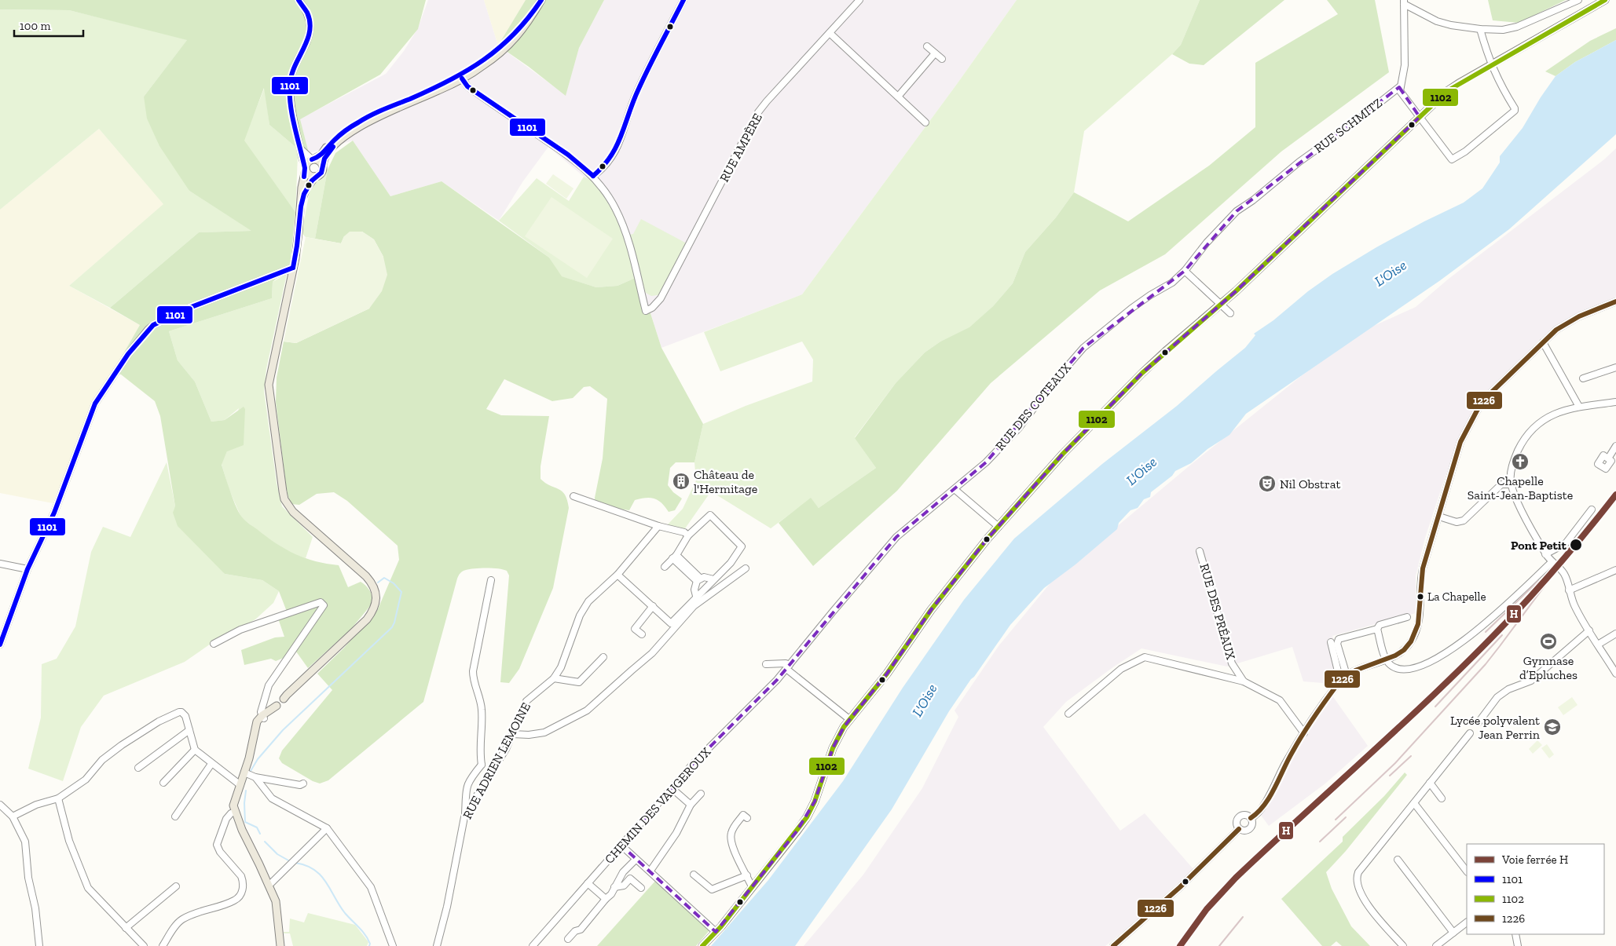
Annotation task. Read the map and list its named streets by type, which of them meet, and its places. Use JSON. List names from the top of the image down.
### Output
{
  "streets": {
    "street": [
      "RUE SCHMITZ",
      "RUE AMPÈRE",
      "RUE DES COTEAUX",
      "RUE DES PRÉAUX",
      "RUE ADRIEN LEMOINE",
      "CHEMIN DES VAUGEROUX"
    ]
  },
  "crossings": [
    ["RUE SCHMITZ", "RUE DES COTEAUX"],
    ["RUE DES COTEAUX", "CHEMIN DES VAUGEROUX"]
  ],
  "water": ["L'Oise"],
  "places": {
    "church": ["Chapelle Saint-Jean-Baptiste"],
    "building": ["Château de l'Hermitage"],
    "theatre": ["Nil Obstrat"],
    "other": ["Pont Petit", "La Chapelle"],
    "sports": ["Gymnase d’Epluches"],
    "school or university": ["Lycée polyvalent Jean Perrin"]
  },
  "lines": [
    "transit line 1101",
    "transit line 1102",
    "transit line 1226",
    "rail line H"
  ],
  "legend": [
    "Voie ferrée H",
    "1101",
    "1102",
    "1226"
  ],
  "scale_bar": "100 m"
}
